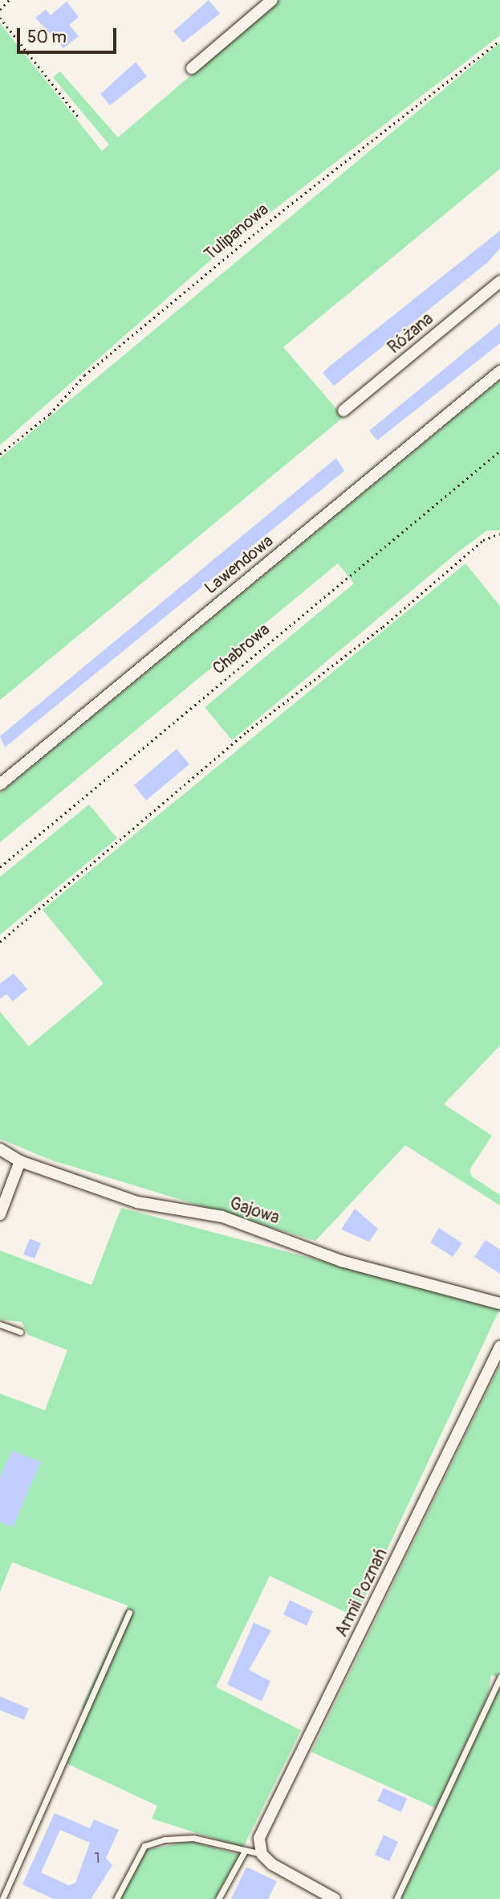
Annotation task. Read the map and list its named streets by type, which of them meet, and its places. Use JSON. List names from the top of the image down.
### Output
{
  "streets": {
    "street": [
      "Różana",
      "Lawendowa",
      "Gajowa",
      "Armii Poznań"
    ],
    "path": ["Tulipanowa", "Chabrowa"]
  },
  "house_numbers": ["1"],
  "scale_bar": "50 m"
}
